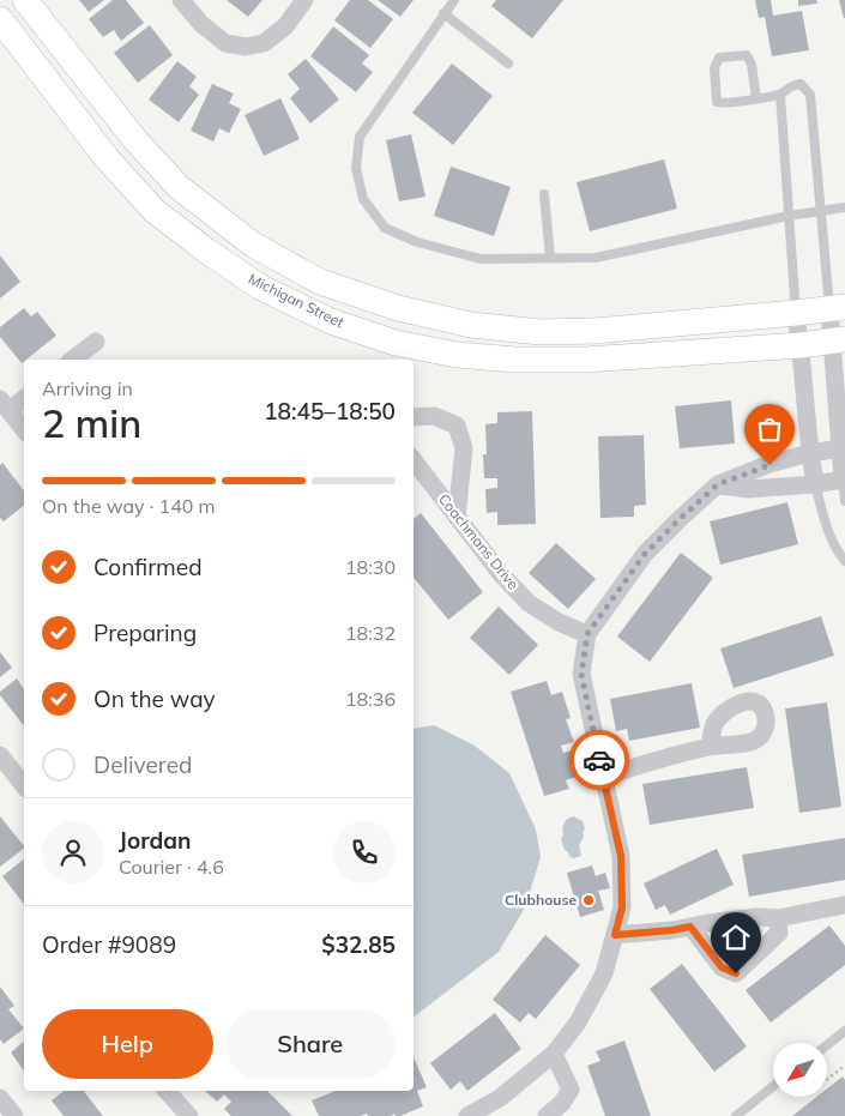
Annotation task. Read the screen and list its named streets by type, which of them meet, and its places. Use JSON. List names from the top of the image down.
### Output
{
  "streets": {
    "street": ["Michigan Street", "Coachmans Drive"]
  },
  "places": ["Clubhouse"],
  "north": "bottom left",
  "page": {
    "heading": ["2 min", "Arriving in", "18:45–18:50"],
    "panel": [
      "Jordan",
      "Courier · 4.6",
      "Order #9089",
      "$32.85"
    ],
    "bar": "On the way · 140 m",
    "list": [
      ["Confirmed", "18:30"],
      ["Preparing", "18:32"],
      ["On the way", "18:36"],
      "Delivered"
    ],
    "buttons": ["Help", "Share"]
  }
}
